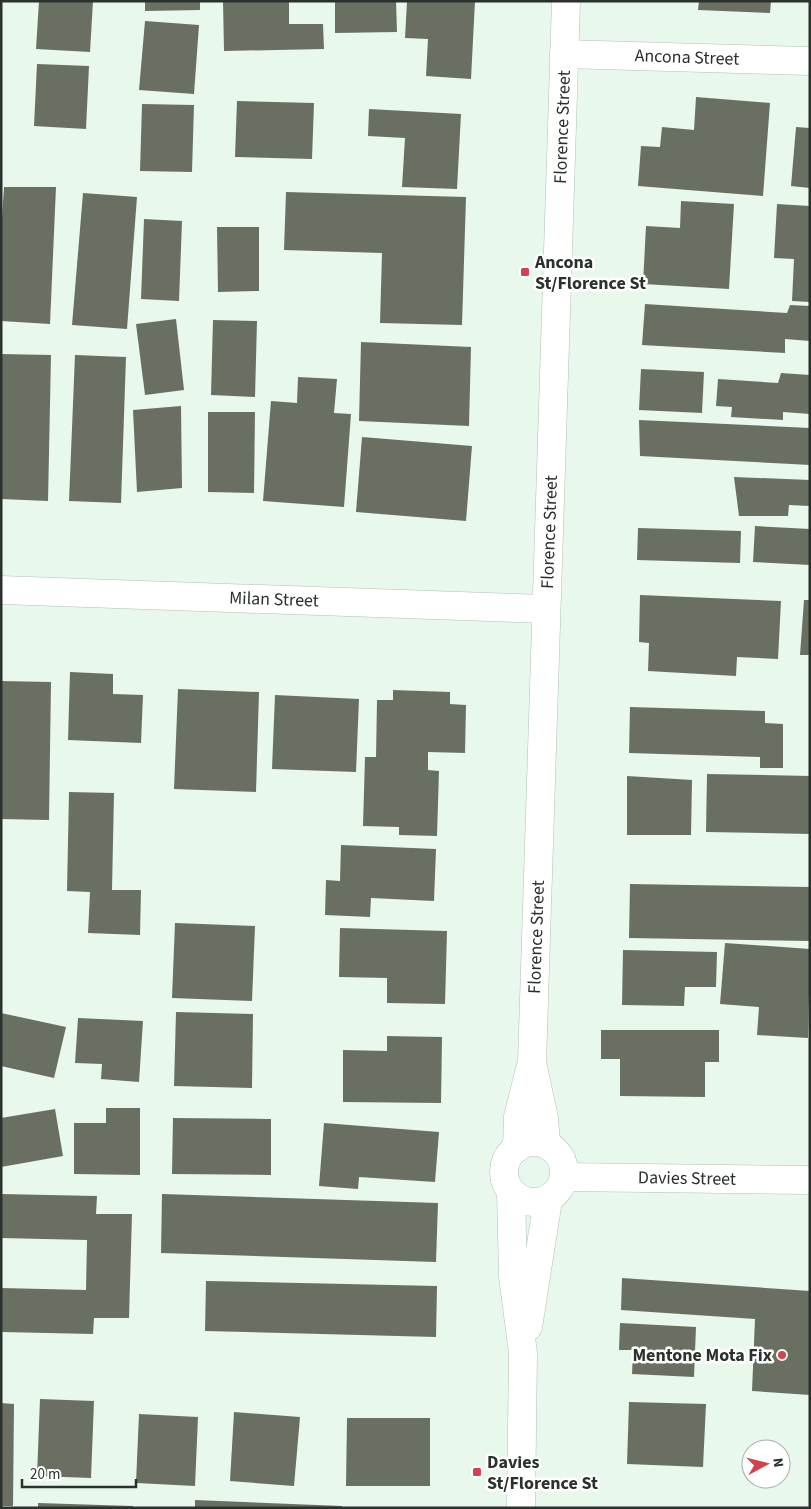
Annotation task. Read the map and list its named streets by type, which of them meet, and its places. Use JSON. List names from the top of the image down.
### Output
{
  "streets": {
    "street": [
      "Ancona Street",
      "Florence Street",
      "Milan Street",
      "Davies Street"
    ]
  },
  "crossings": [
    ["Ancona Street", "Florence Street"],
    ["Florence Street", "Milan Street"],
    ["Florence Street", "Davies Street"]
  ],
  "places": {
    "transit": ["Ancona St/Florence St", "Davies St/Florence St"],
    "other": ["Mentone Mota Fix"]
  },
  "scale_bar": "20 m",
  "north": "right"
}
